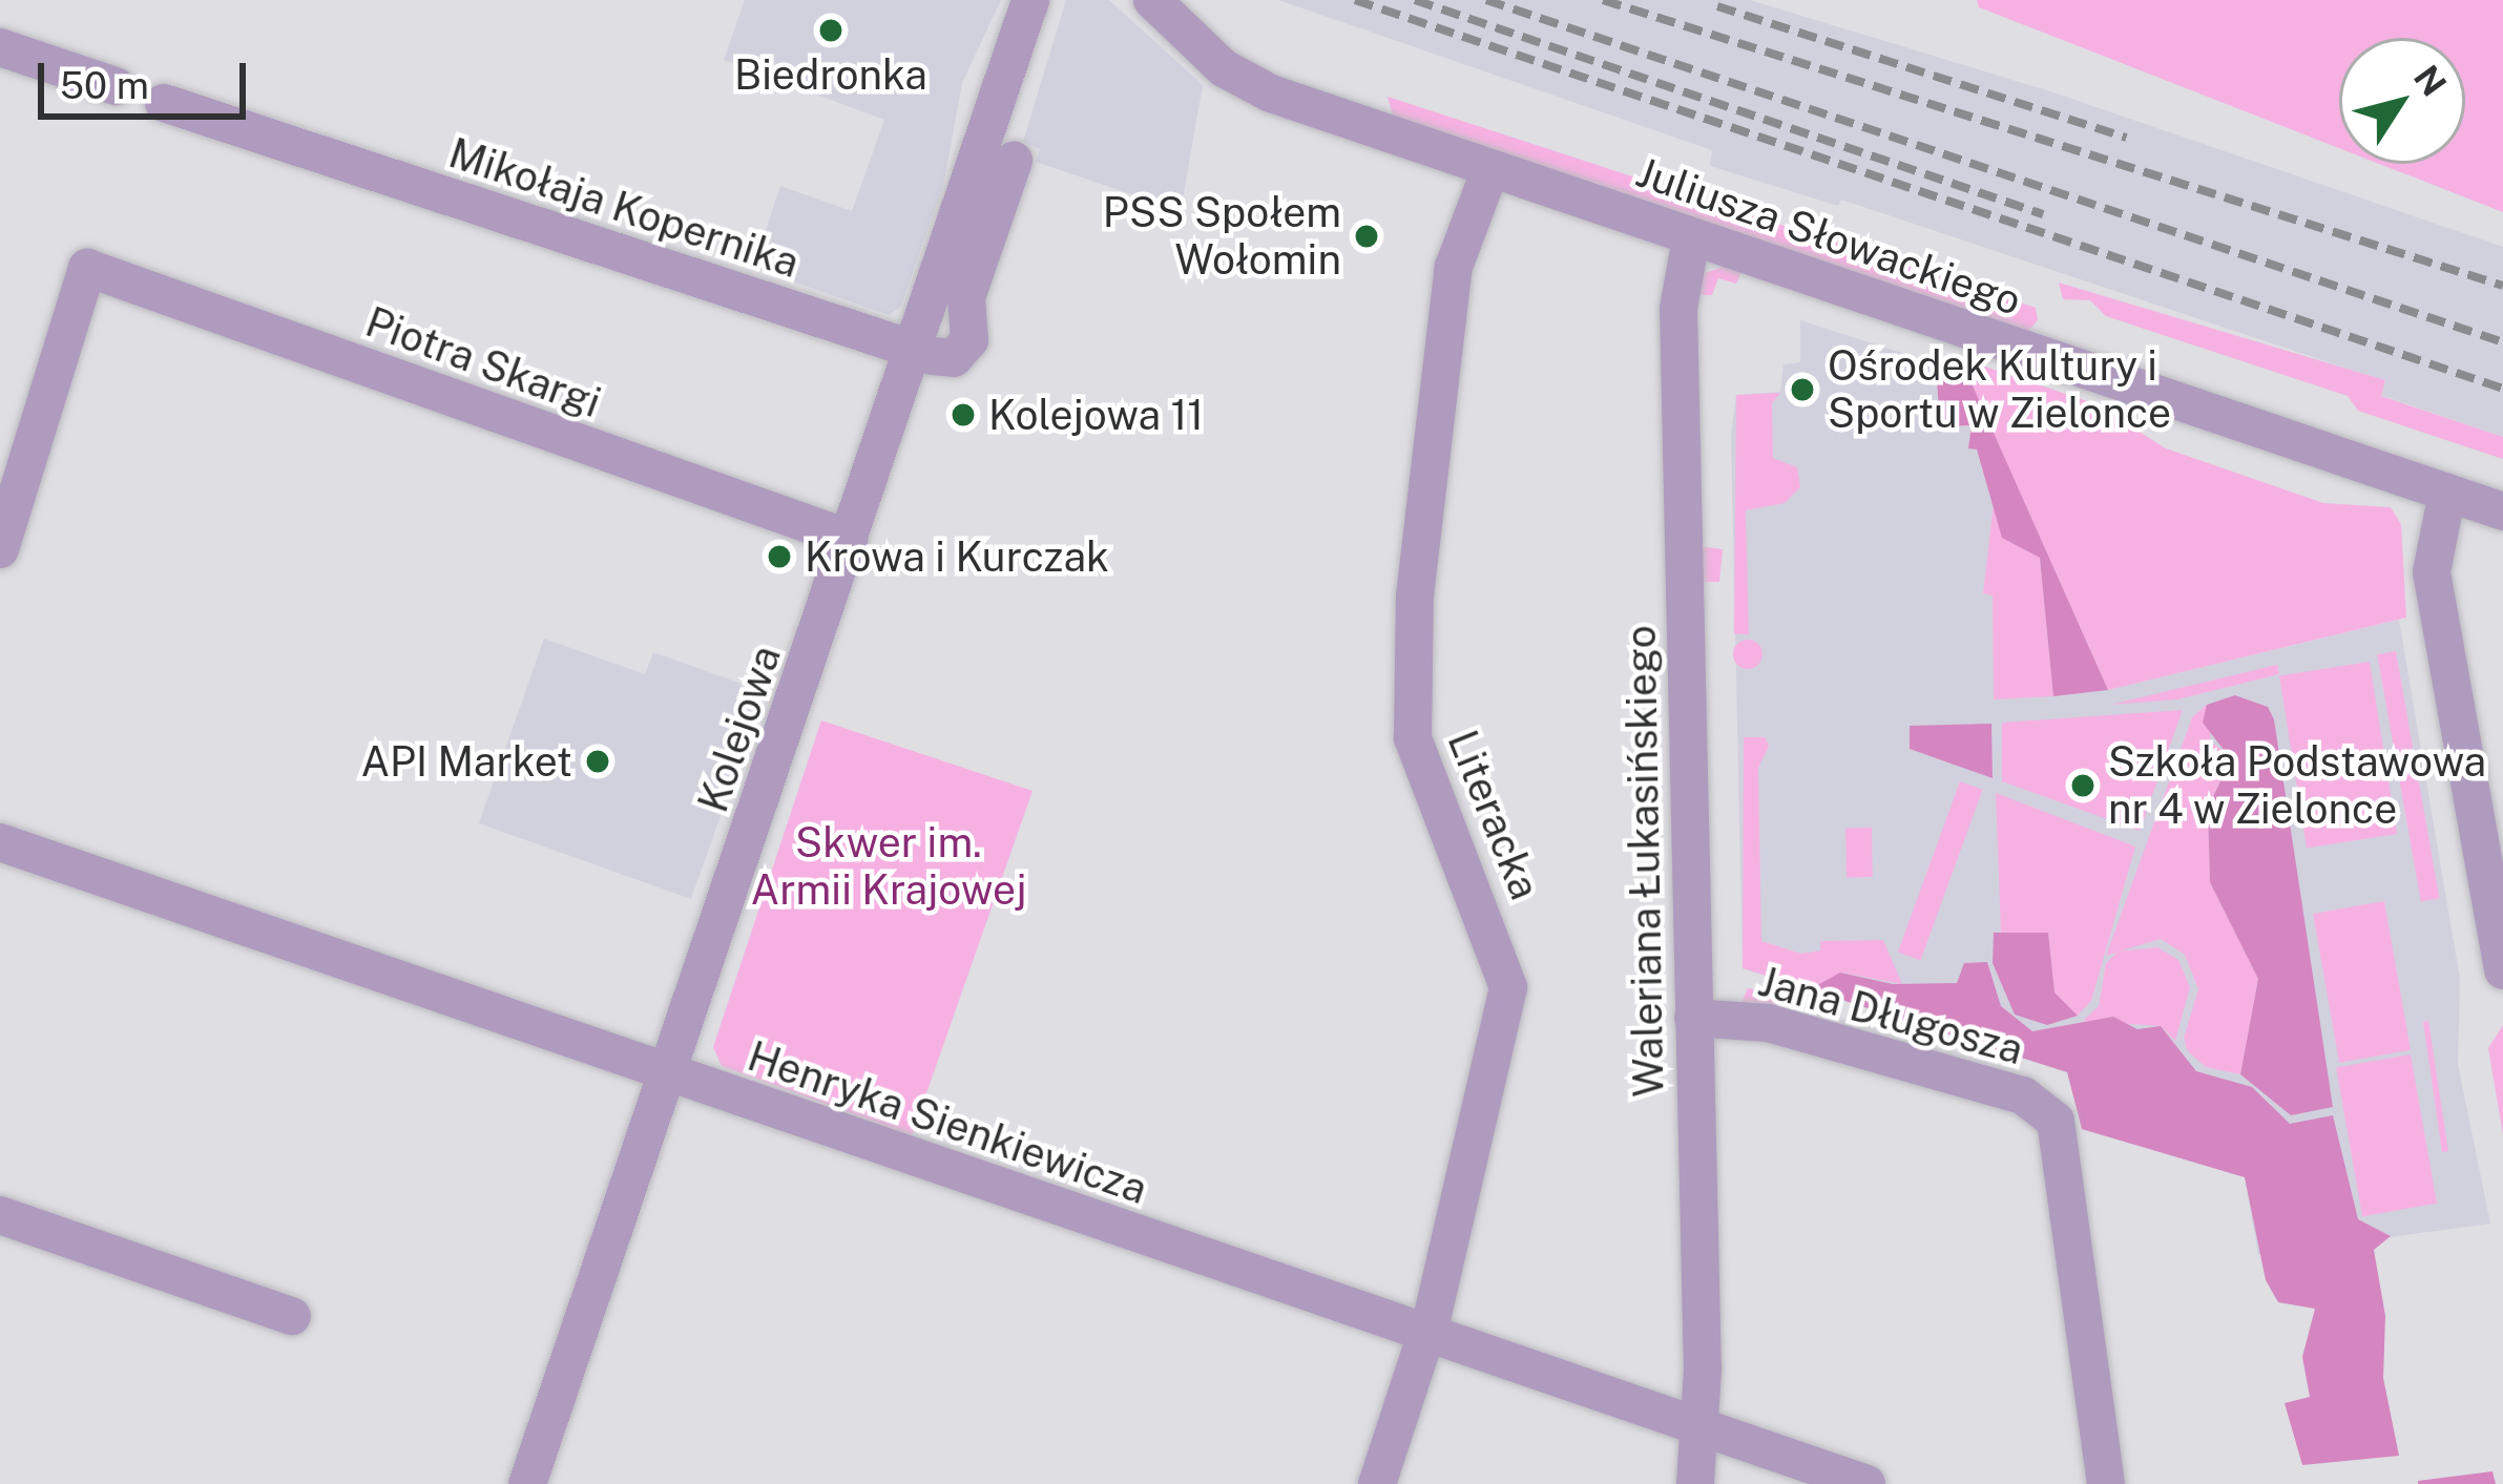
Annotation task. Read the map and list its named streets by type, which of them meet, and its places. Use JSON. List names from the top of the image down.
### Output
{
  "streets": {
    "street": [
      "Mikołaja Kopernika",
      "Juliusza Słowackiego",
      "Piotra Skargi",
      "Kolejowa",
      "Literacka",
      "Waleriana Łukasińskiego",
      "Jana Długosza",
      "Henryka Sienkiewicza"
    ]
  },
  "crossings": [
    ["Mikołaja Kopernika", "Kolejowa"],
    ["Juliusza Słowackiego", "Literacka"],
    ["Juliusza Słowackiego", "Waleriana Łukasińskiego"],
    ["Piotra Skargi", "Kolejowa"],
    ["Kolejowa", "Henryka Sienkiewicza"],
    ["Literacka", "Henryka Sienkiewicza"],
    ["Waleriana Łukasińskiego", "Jana Długosza"],
    ["Waleriana Łukasińskiego", "Henryka Sienkiewicza"]
  ],
  "parks": ["Skwer im. Armii Krajowej"],
  "places": [
    "Biedronka",
    "PSS Społem Wołomin",
    "Ośrodek Kultury i Sportu w Zielonce",
    "Kolejowa 11",
    "Krowa i Kurczak",
    "API Market",
    "Szkoła Podstawowa nr 4 w Zielonce"
  ],
  "scale_bar": "50 m",
  "north": "top right"
}
